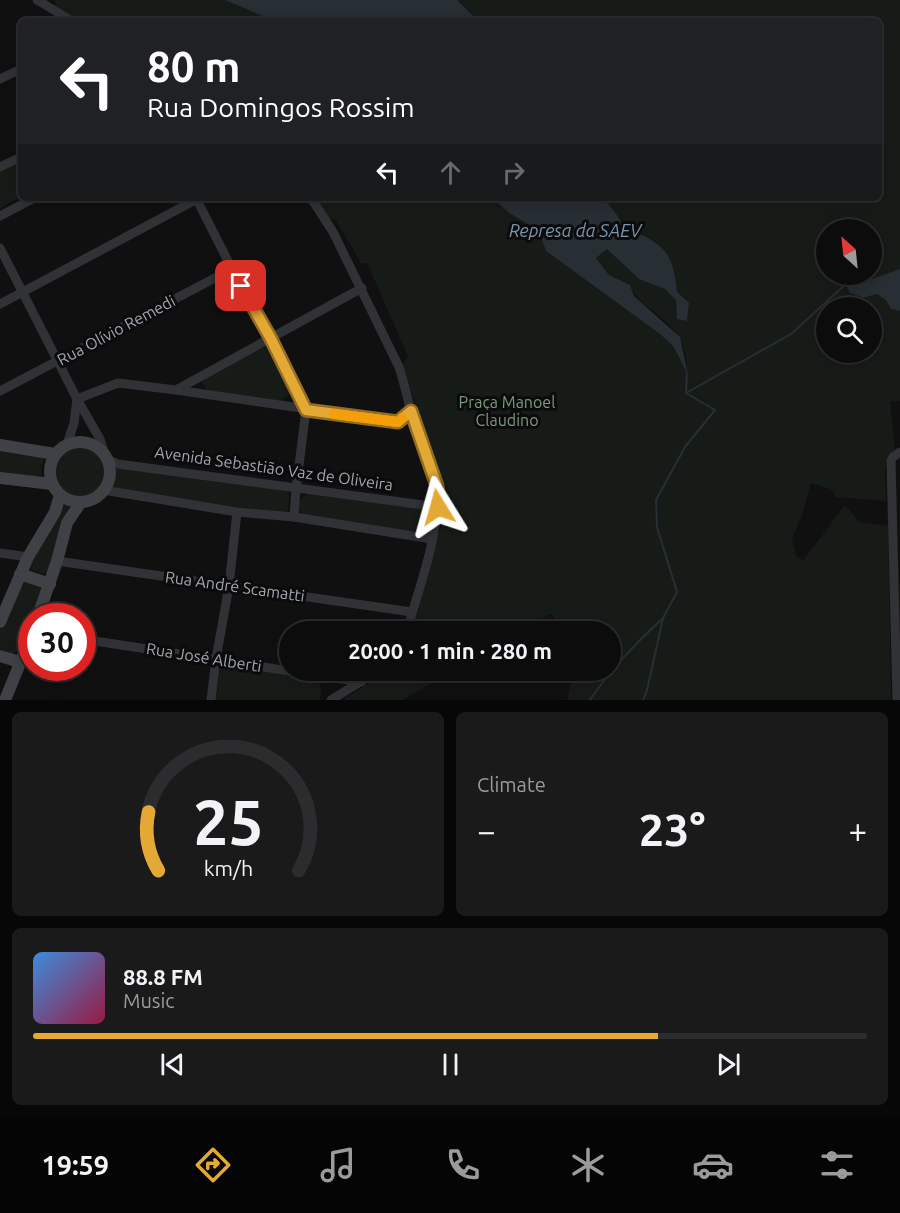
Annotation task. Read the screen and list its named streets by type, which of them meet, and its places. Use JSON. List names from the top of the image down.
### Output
{
  "streets": {
    "street": [
      "Rua Olívio Remedi",
      "Avenida Sebastião Vaz de Oliveira",
      "Rua André Scamatti",
      "Rua José Alberti"
    ]
  },
  "water": ["Represa da SAEV"],
  "parks": ["Praça Manoel Claudino"],
  "north": "top left",
  "page": {
    "turn": ["80 m", "Rua Domingos Rossim"],
    "limit": "30",
    "trip": "20:00 · 1 min · 280 m",
    "tile": "Climate",
    "heat": ["−", "23°", "+"],
    "song": ["88.8 FM", "Music"],
    "tabs": "19:59",
    "gauge": ["25", "km/h"]
  }
}
